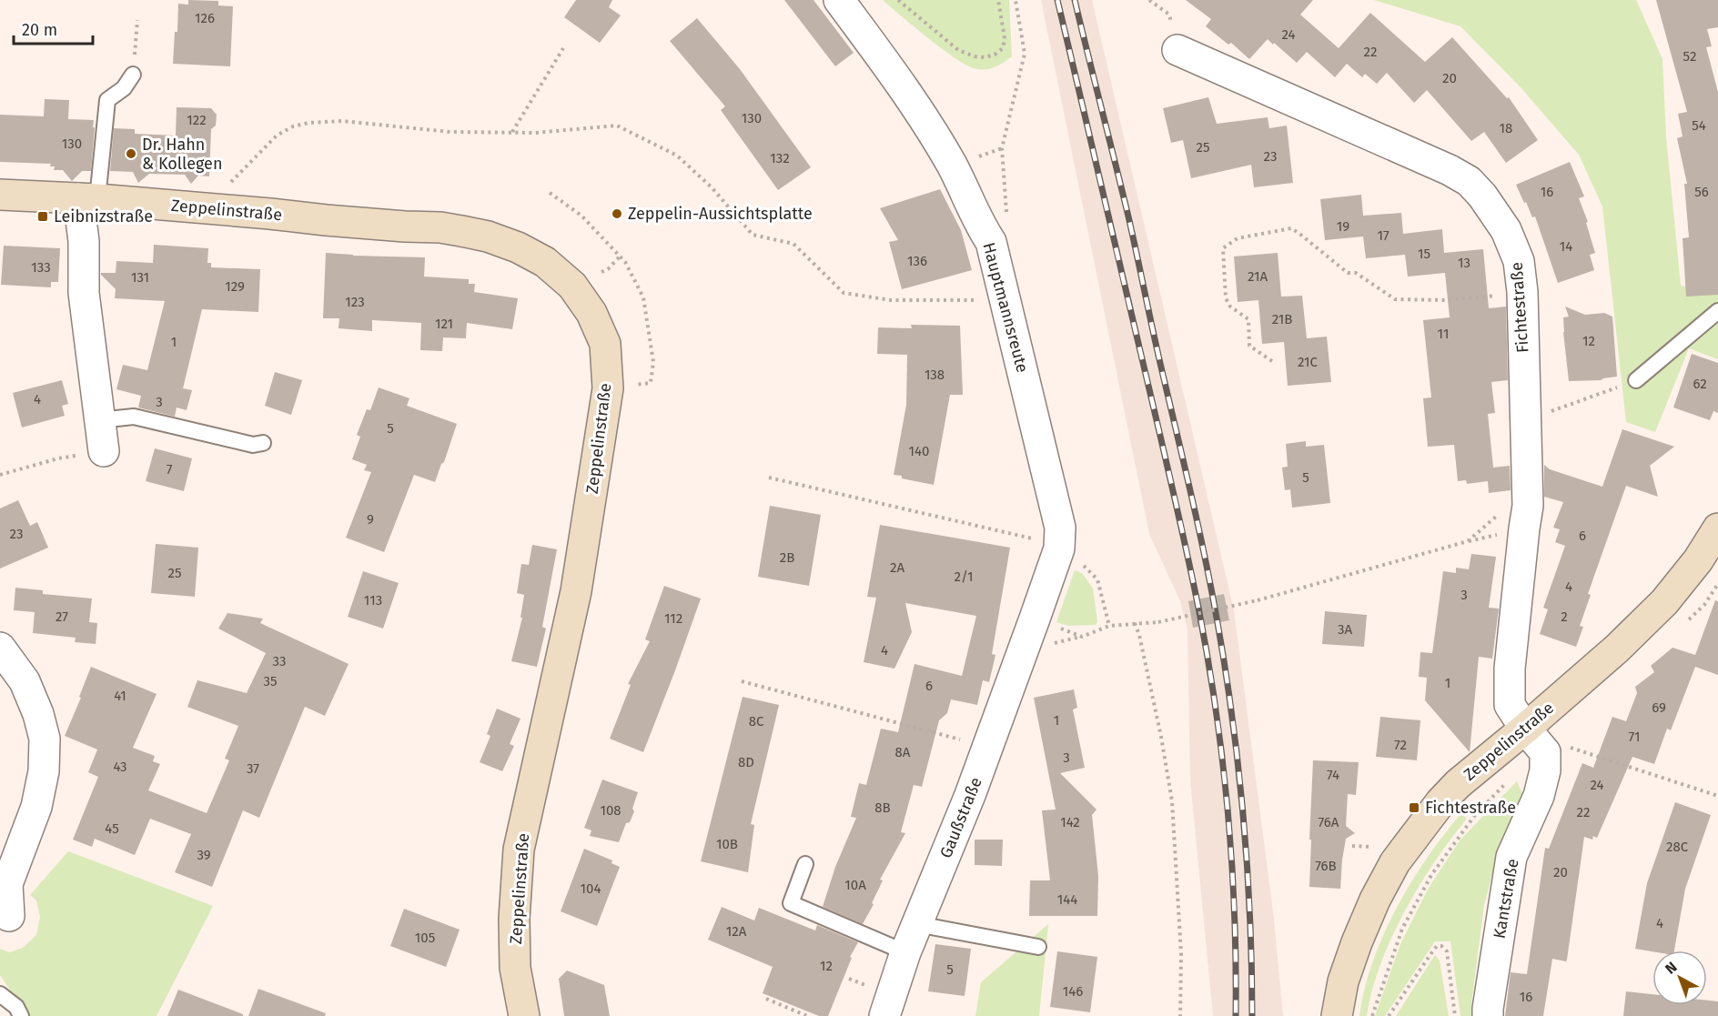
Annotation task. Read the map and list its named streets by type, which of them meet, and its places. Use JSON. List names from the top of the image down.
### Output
{
  "streets": {
    "street": [
      "Zeppelinstraße",
      "Hauptmannsreute",
      "Fichtestraße",
      "Gaußstraße",
      "Kantstraße"
    ]
  },
  "crossings": [
    ["Zeppelinstraße", "Fichtestraße"],
    ["Zeppelinstraße", "Kantstraße"],
    ["Hauptmannsreute", "Gaußstraße"],
    ["Fichtestraße", "Kantstraße"]
  ],
  "places": {
    "other": ["Dr. Hahn & Kollegen", "Zeppelin-Aussichtsplatte"],
    "transit": ["Leibnizstraße", "Fichtestraße"]
  },
  "house_numbers": [
    "126",
    "24",
    "22",
    "52",
    "20",
    "130",
    "122",
    "54",
    "18",
    "130",
    "25",
    "23",
    "132",
    "16",
    "56",
    "19",
    "17",
    "14",
    "15",
    "136",
    "13",
    "133",
    "21A",
    "131",
    "129",
    "123",
    "21B",
    "121",
    "11",
    "12",
    "1",
    "21C",
    "138",
    "62",
    "4",
    "3",
    "5",
    "140",
    "7",
    "5",
    "9",
    "23",
    "6",
    "2B",
    "2A",
    "25",
    "2/1",
    "4",
    "3",
    "113",
    "27",
    "2",
    "112",
    "3A",
    "4",
    "33",
    "35",
    "1",
    "6",
    "41",
    "69",
    "1",
    "8C",
    "71",
    "72",
    "8A",
    "3",
    "8D",
    "43",
    "37",
    "74",
    "24",
    "8B",
    "108",
    "22",
    "142",
    "76A",
    "45",
    "10B",
    "28C",
    "39",
    "76B",
    "20",
    "10A",
    "104",
    "144",
    "4",
    "12A",
    "105",
    "12",
    "5",
    "146",
    "16"
  ],
  "scale_bar": "20 m",
  "north": "top left"
}
